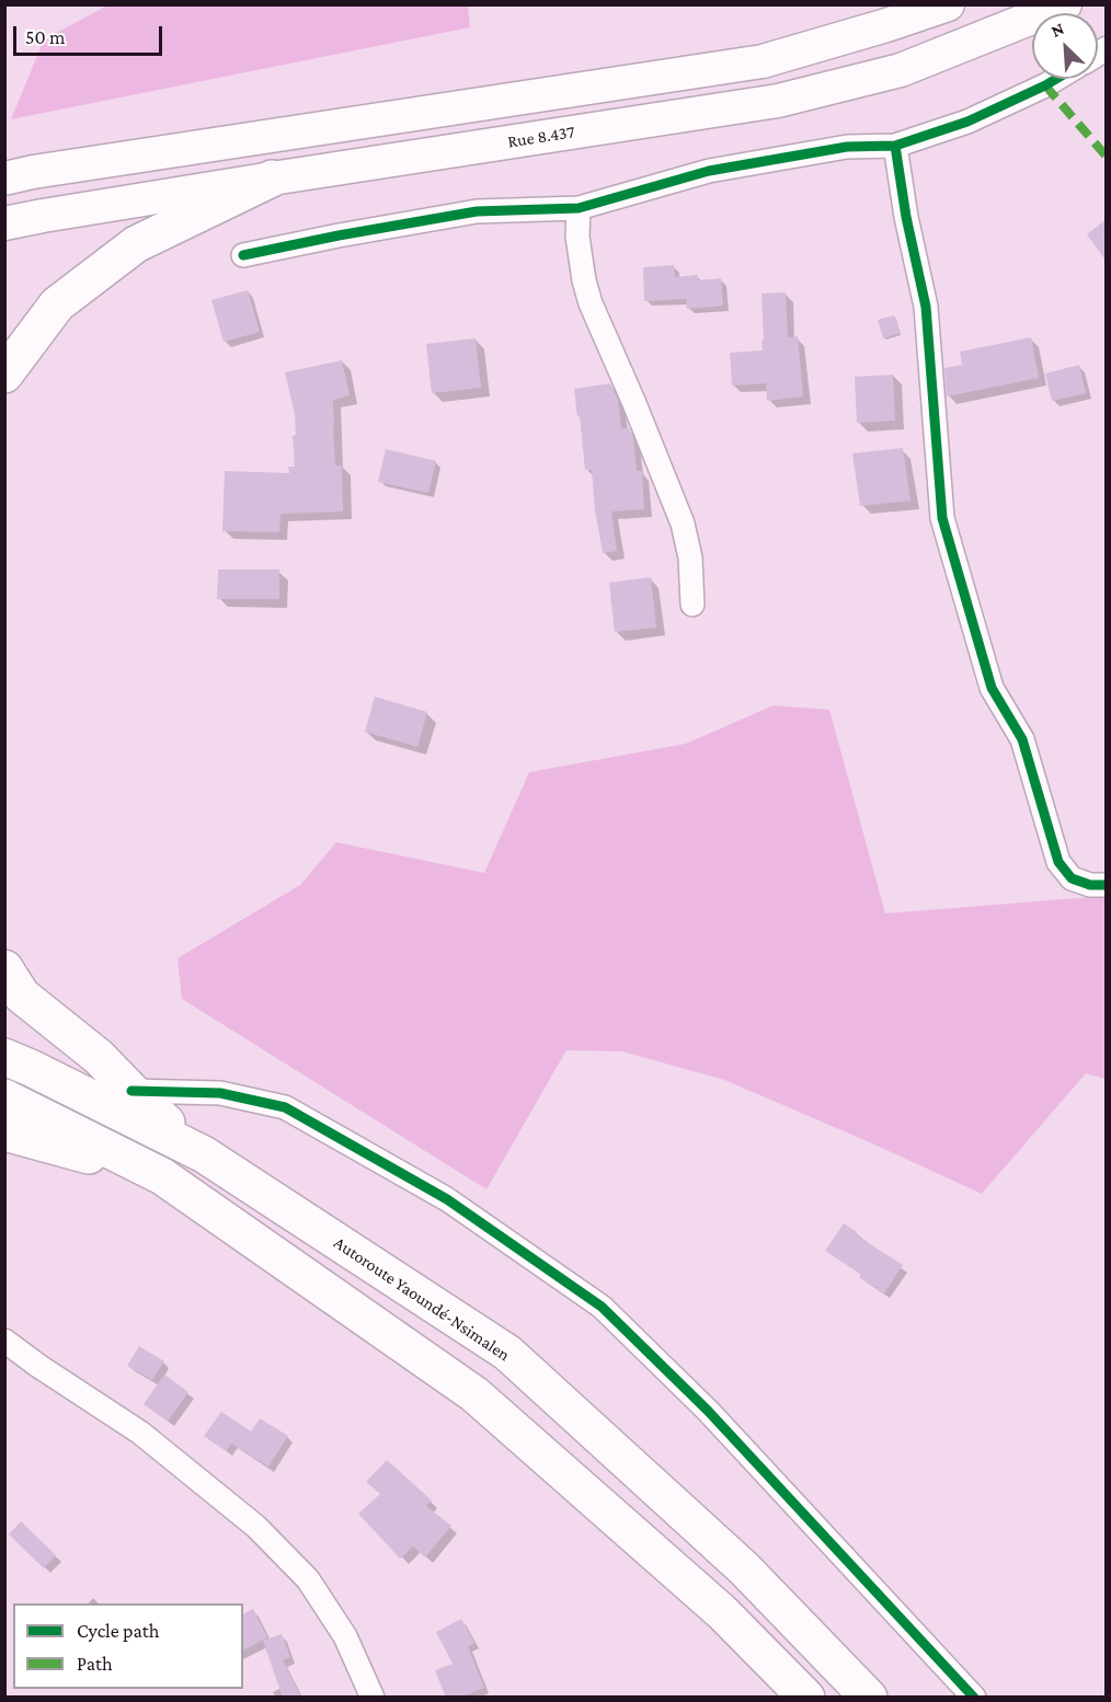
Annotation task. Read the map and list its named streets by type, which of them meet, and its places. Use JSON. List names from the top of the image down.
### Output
{
  "streets": {
    "highway": ["Autoroute Yaoundé-Nsimalen"],
    "main road": ["Rue 8.437"]
  },
  "legend": ["Cycle path", "Path"],
  "scale_bar": "50 m",
  "north": "top left"
}
